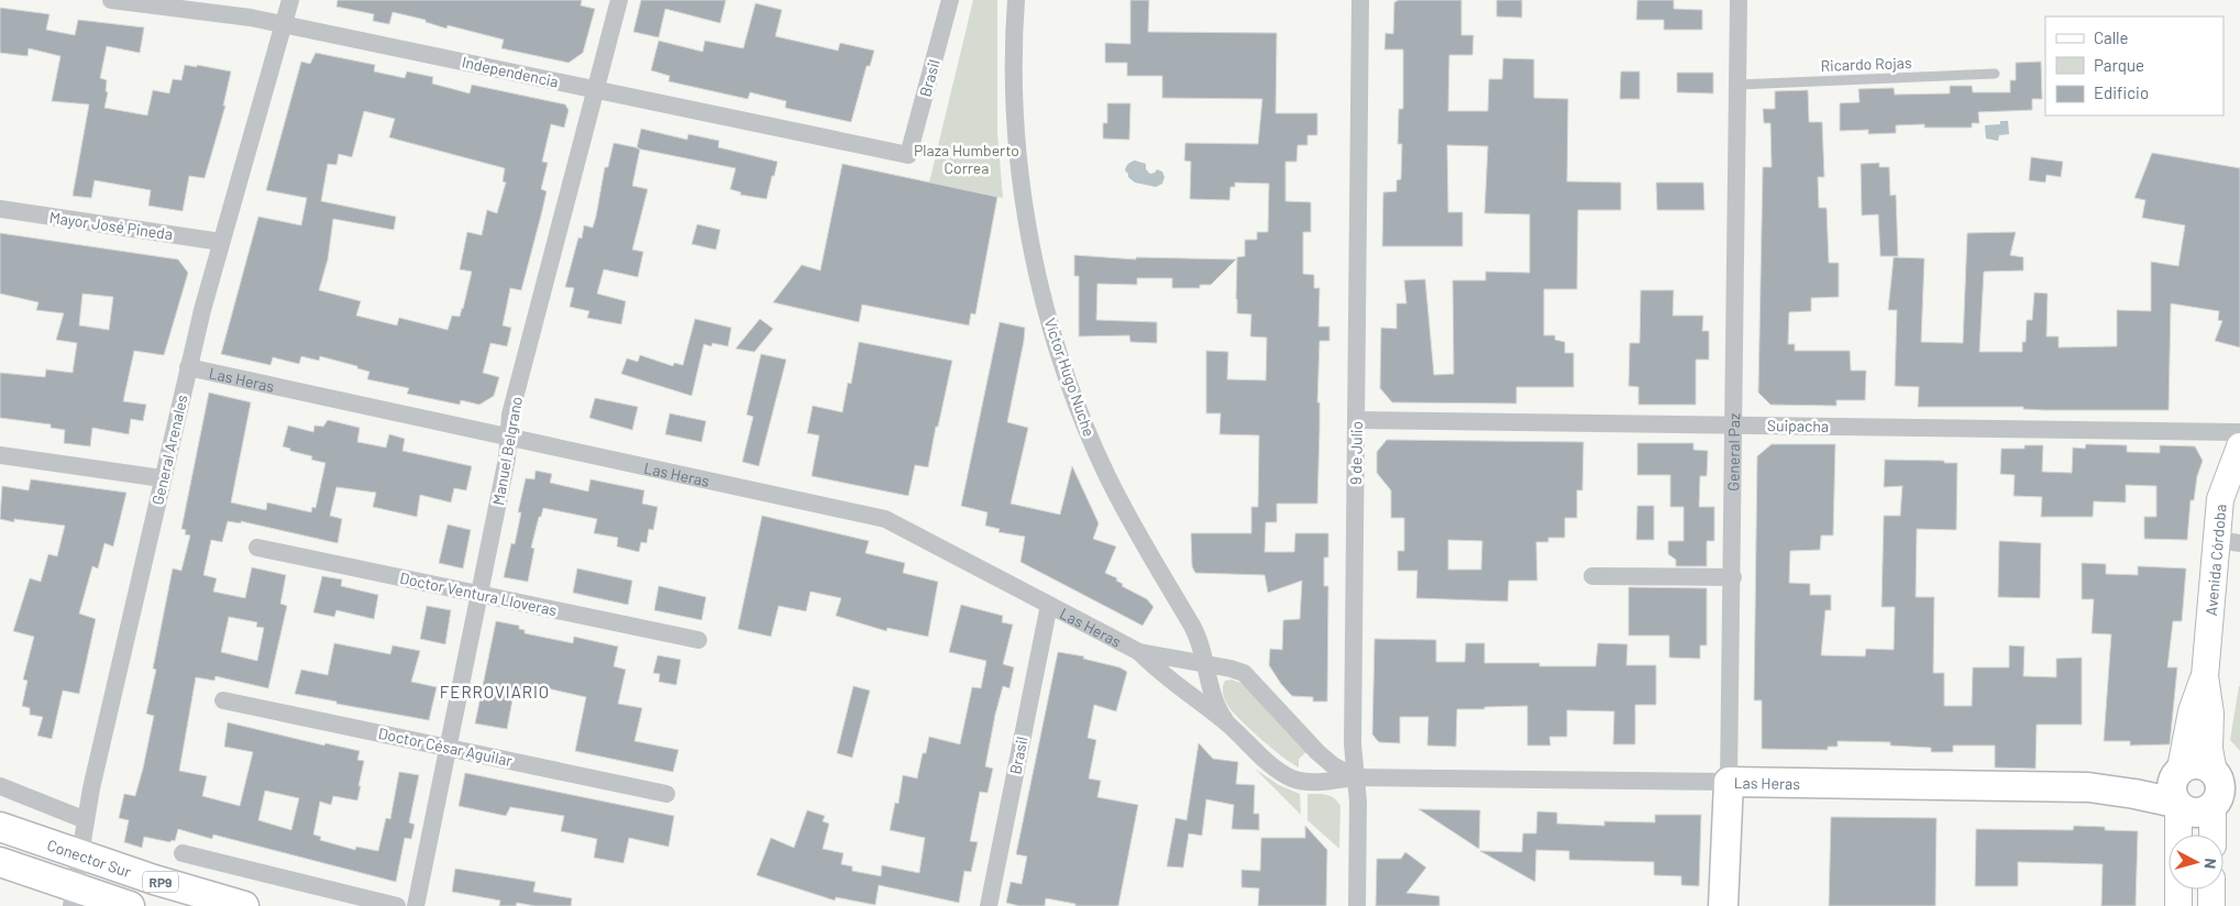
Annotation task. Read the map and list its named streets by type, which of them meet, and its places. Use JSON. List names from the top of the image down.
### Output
{
  "streets": {
    "main road": [
      "Las Heras",
      "General Paz",
      "Avenida Córdoba",
      "Conector Sur",
      "RP9"
    ],
    "street": [
      "Independencia",
      "Brasil",
      "Mayor José Pineda",
      "Víctor Hugo Nuche",
      "Suipacha",
      "General Arenales",
      "Manuel Belgrano",
      "9 de Julio",
      "Doctor Ventura Lloveras",
      "Doctor César Aguilar"
    ],
    "lane": ["Ricardo Rojas"]
  },
  "crossings": [
    ["Ricardo Rojas", "General Paz"],
    ["Independencia", "Brasil"],
    ["Independencia", "General Arenales"],
    ["Independencia", "Manuel Belgrano"],
    ["Brasil", "Las Heras"],
    ["Mayor José Pineda", "General Arenales"],
    ["Víctor Hugo Nuche", "Las Heras"],
    ["Las Heras", "General Arenales"],
    ["Las Heras", "Manuel Belgrano"],
    ["Las Heras", "9 de Julio"],
    ["Las Heras", "General Paz"],
    ["Las Heras", "Avenida Córdoba"],
    ["Suipacha", "9 de Julio"],
    ["Suipacha", "General Paz"],
    ["General Arenales", "Conector Sur"],
    ["General Arenales", "RP9"],
    ["Manuel Belgrano", "Doctor Ventura Lloveras"],
    ["Manuel Belgrano", "Doctor César Aguilar"]
  ],
  "districts": ["FERROVIARIO"],
  "parks": ["Plaza Humberto Correa"],
  "legend": ["Calle", "Parque", "Edificio"],
  "north": "right"
}
